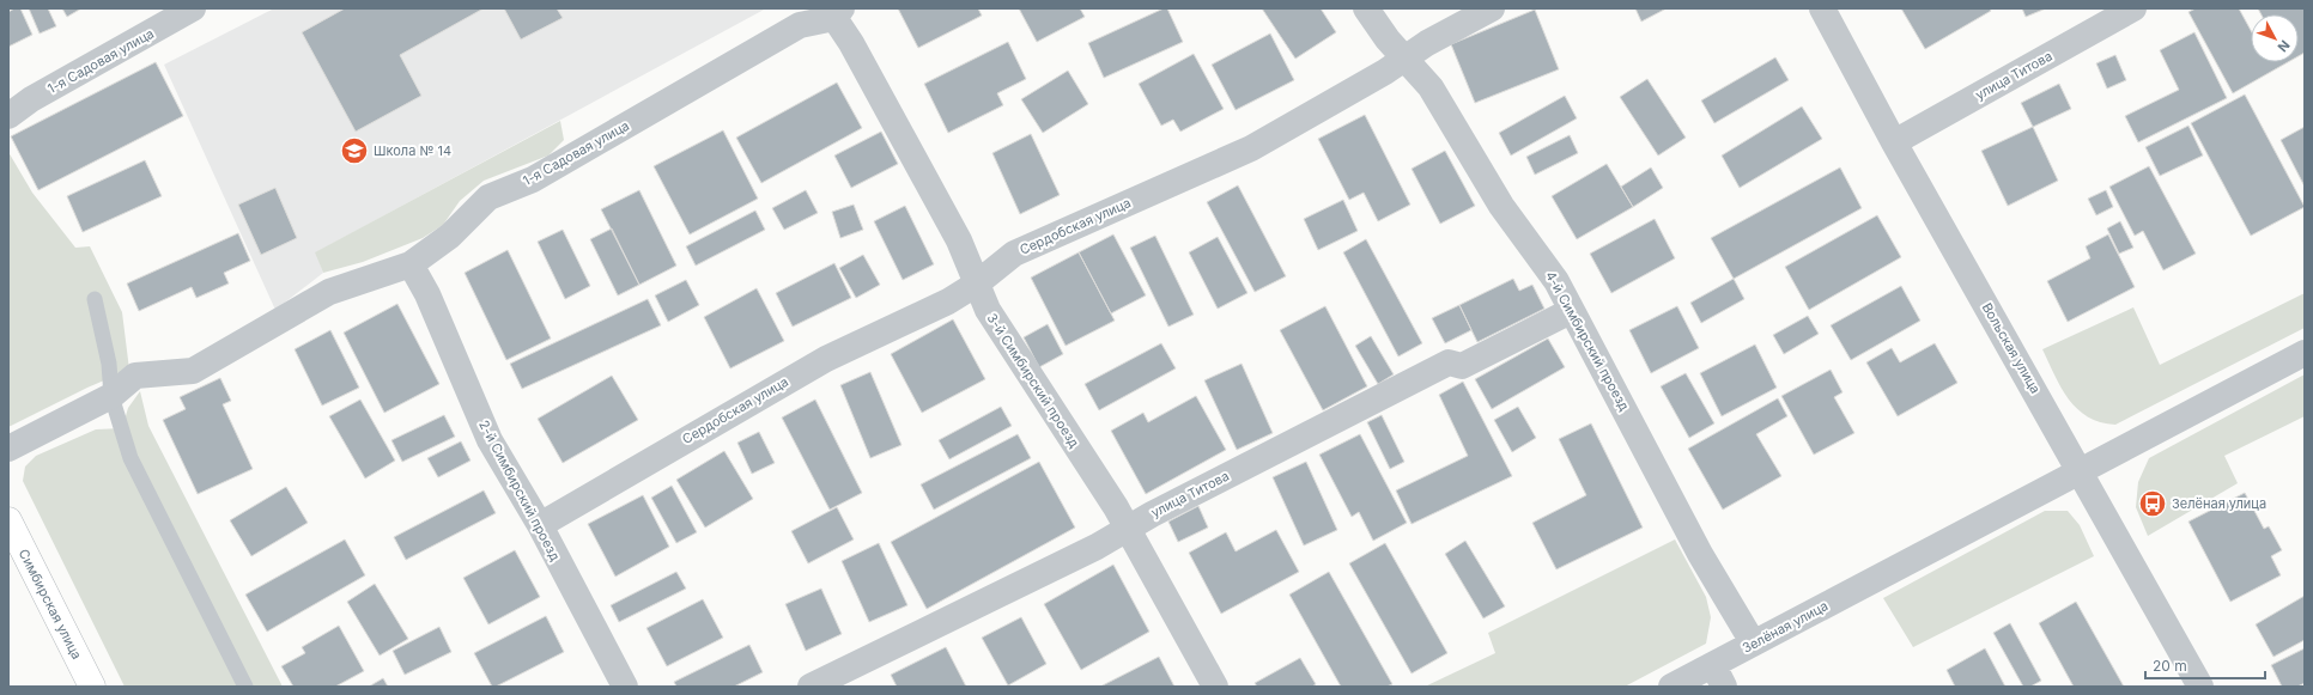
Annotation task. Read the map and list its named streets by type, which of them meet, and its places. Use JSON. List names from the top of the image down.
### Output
{
  "streets": {
    "main road": ["Симбирская улица"],
    "street": [
      "1-я Садовая улица",
      "улица Титова",
      "Сердобская улица",
      "4-й Симбирский проезд",
      "Вольская улица",
      "3-й Симбирский проезд",
      "2-й Симбирский проезд",
      "Зелёная улица"
    ]
  },
  "crossings": [
    ["1-я Садовая улица", "3-й Симбирский проезд"],
    ["1-я Садовая улица", "2-й Симбирский проезд"],
    ["улица Титова", "4-й Симбирский проезд"],
    ["улица Титова", "Вольская улица"],
    ["улица Титова", "3-й Симбирский проезд"],
    ["Сердобская улица", "4-й Симбирский проезд"],
    ["Сердобская улица", "3-й Симбирский проезд"],
    ["Сердобская улица", "2-й Симбирский проезд"],
    ["4-й Симбирский проезд", "Зелёная улица"],
    ["Вольская улица", "Зелёная улица"]
  ],
  "places": {
    "school or university": ["Школа № 14"],
    "bus stop": ["Зелёная улица"]
  },
  "scale_bar": "20 m",
  "north": "bottom right"
}
